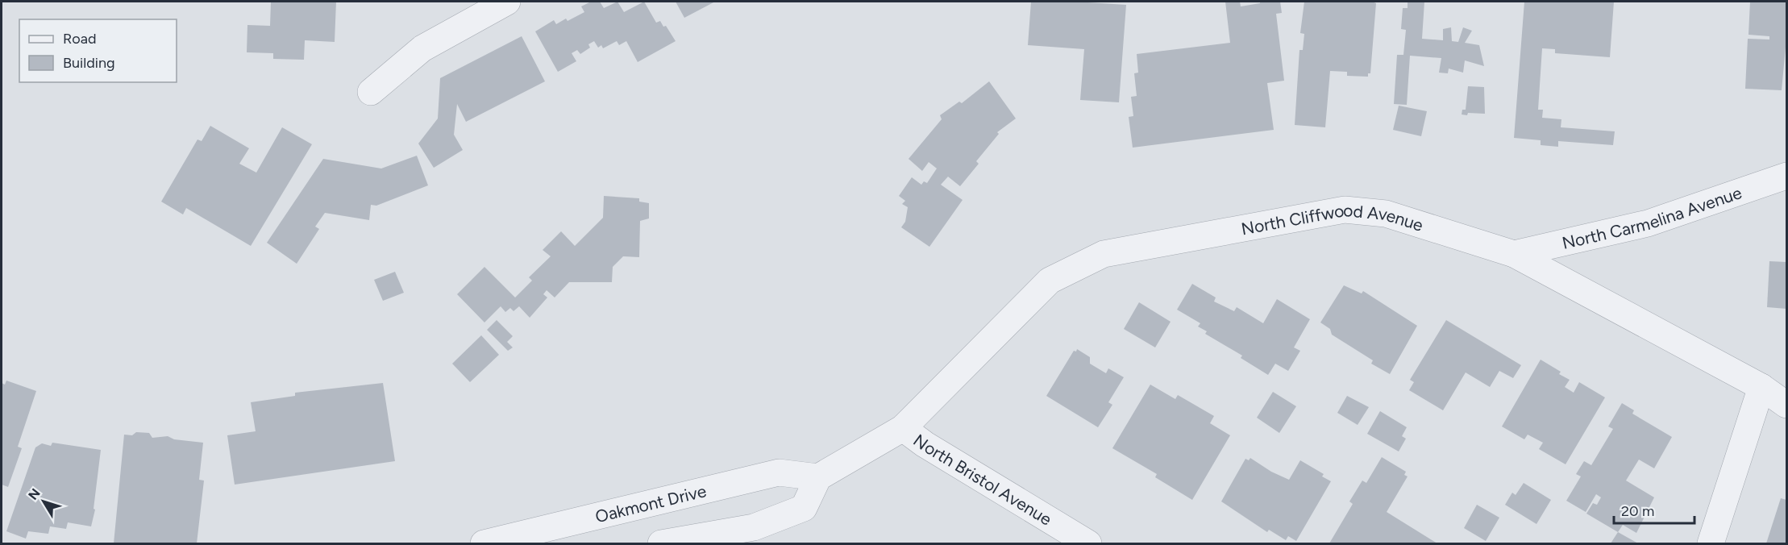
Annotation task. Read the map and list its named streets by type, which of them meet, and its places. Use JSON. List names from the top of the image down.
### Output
{
  "streets": {
    "street": [
      "North Carmelina Avenue",
      "North Cliffwood Avenue",
      "North Bristol Avenue",
      "Oakmont Drive"
    ]
  },
  "crossings": [
    ["North Carmelina Avenue", "North Cliffwood Avenue"],
    ["North Cliffwood Avenue", "North Bristol Avenue"]
  ],
  "legend": ["Road", "Building"],
  "scale_bar": "20 m",
  "north": "top left"
}
